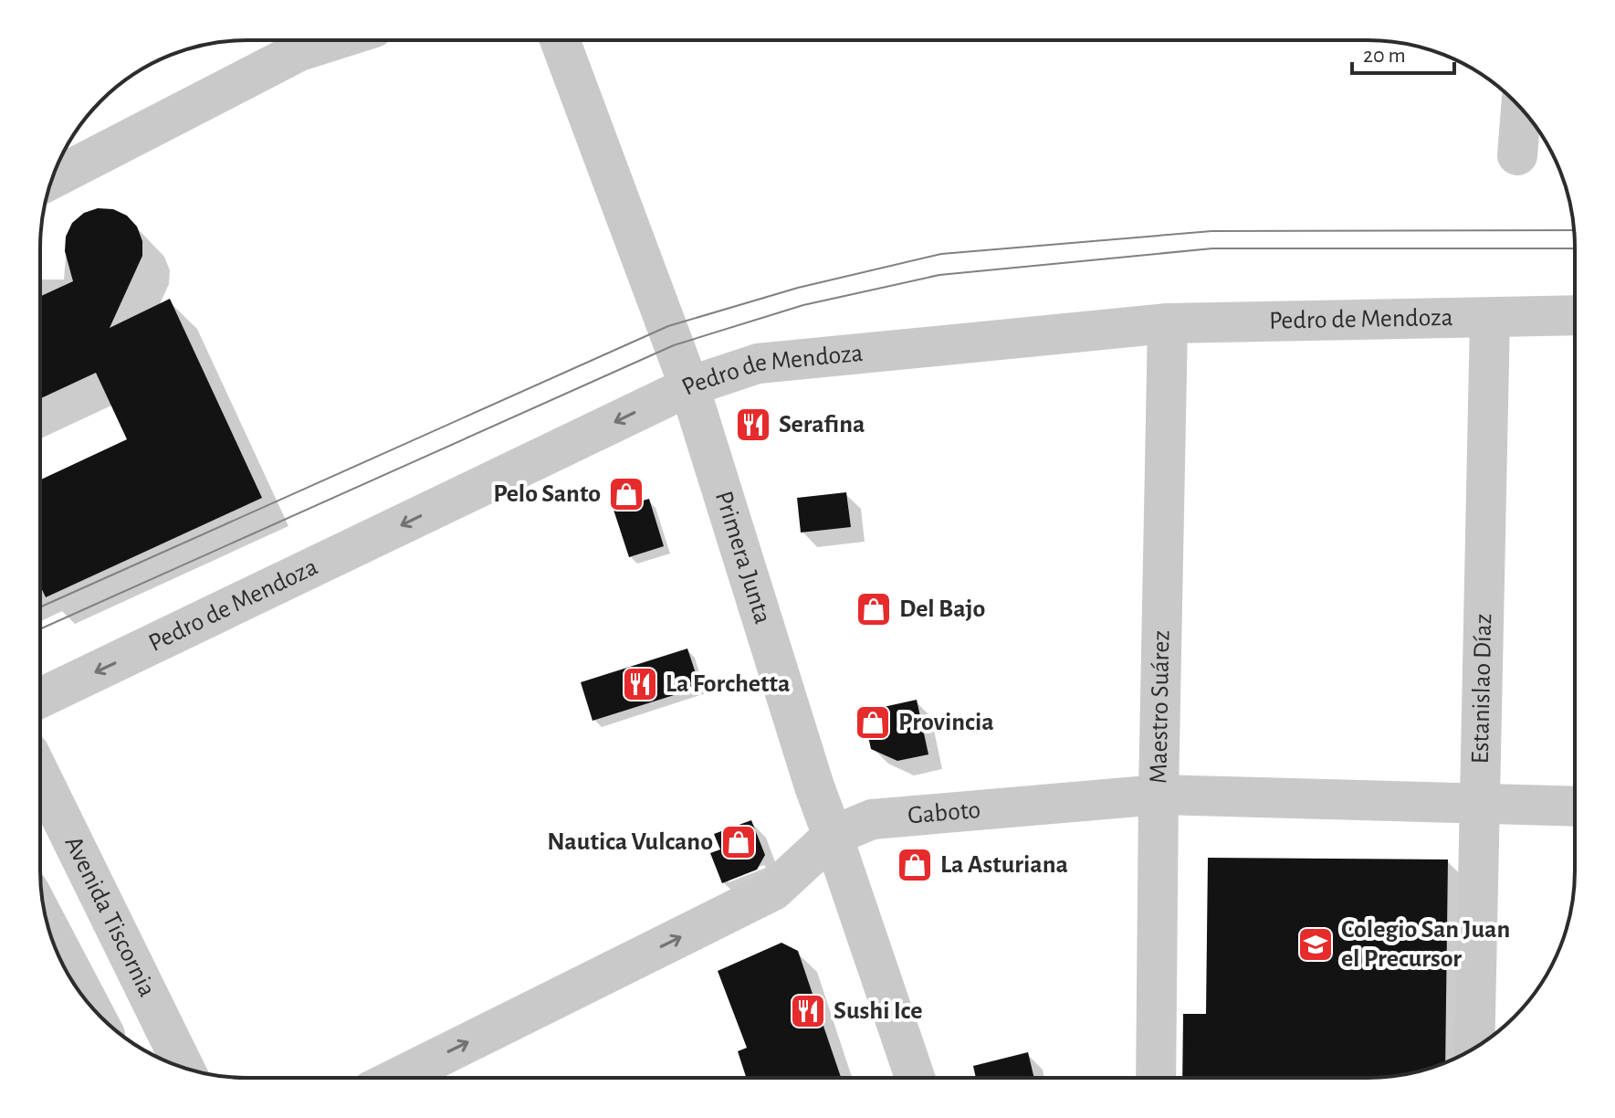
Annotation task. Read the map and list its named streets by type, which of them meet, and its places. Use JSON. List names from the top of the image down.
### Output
{
  "streets": {
    "street": [
      "Pedro de Mendoza",
      "Primera Junta",
      "Estanislao Díaz",
      "Maestro Suárez",
      "Gaboto",
      "Avenida Tiscornia"
    ]
  },
  "crossings": [
    ["Pedro de Mendoza", "Primera Junta"],
    ["Pedro de Mendoza", "Estanislao Díaz"],
    ["Pedro de Mendoza", "Maestro Suárez"],
    ["Primera Junta", "Gaboto"],
    ["Estanislao Díaz", "Gaboto"],
    ["Maestro Suárez", "Gaboto"]
  ],
  "one_way": ["Pedro de Mendoza", "Gaboto"],
  "places": {
    "restaurant": ["Serafina", "La Forchetta", "Sushi Ice"],
    "shop": [
      "Pelo Santo",
      "Del Bajo",
      "Provincia",
      "Nautica Vulcano",
      "La Asturiana"
    ],
    "school or university": ["Colegio San Juan el Precursor"]
  },
  "scale_bar": "20 m"
}
